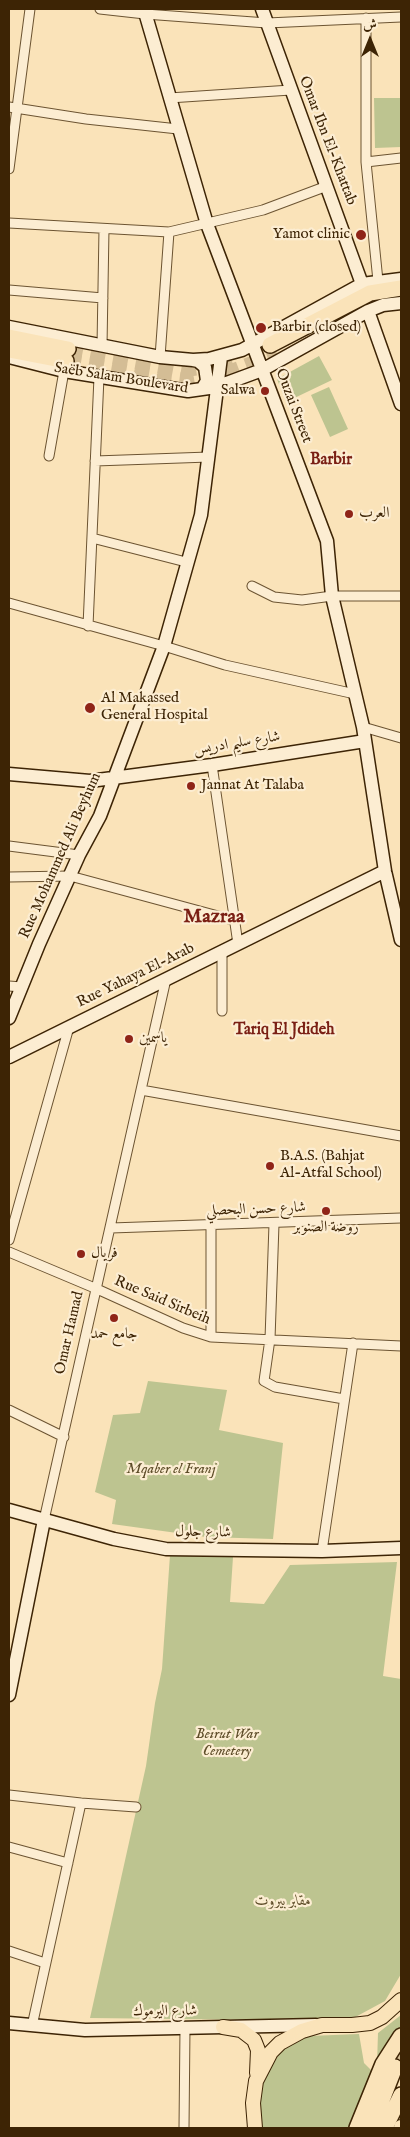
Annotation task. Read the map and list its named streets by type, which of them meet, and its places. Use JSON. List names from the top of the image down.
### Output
{
  "streets": {
    "highway": ["Saëb Salam Boulevard"],
    "street": [
      "Omar Ibn El-Khattab",
      "Ouzai Street",
      "شارع سليم ادريس",
      "Rue Mohammed Ali Beyhum",
      "Rue Yahaya El-Arab",
      "شارع حسن البحصلي",
      "Rue Said Sirbeih",
      "Omar Hamad",
      "شارع جلول",
      "شارع اليرموك"
    ]
  },
  "crossings": [
    ["Saëb Salam Boulevard", "Ouzai Street"],
    ["Saëb Salam Boulevard", "Rue Mohammed Ali Beyhum"],
    ["Ouzai Street", "شارع سليم ادريس"],
    ["Ouzai Street", "Rue Yahaya El-Arab"],
    ["شارع سليم ادريس", "Rue Mohammed Ali Beyhum"],
    ["Rue Yahaya El-Arab", "Omar Hamad"],
    ["شارع حسن البحصلي", "Omar Hamad"],
    ["Rue Said Sirbeih", "Omar Hamad"],
    ["Omar Hamad", "شارع جلول"]
  ],
  "districts": ["Barbir", "Mazraa", "Tariq El Jdideh"],
  "parks": ["Mqaber el Franj", "Beirut War Cemetery", "مقابر بيروت"],
  "places": [
    "Yamot clinic",
    "Barbir (closed)",
    "Salwa",
    "العرب",
    "Al Makassed General Hospital",
    "Jannat At Talaba",
    "ياسمين",
    "B.A.S. (Bahjat Al-Atfal School)",
    "روضة الصنوبر",
    "فريال",
    "جامع حمد"
  ],
  "north": "top"
}
